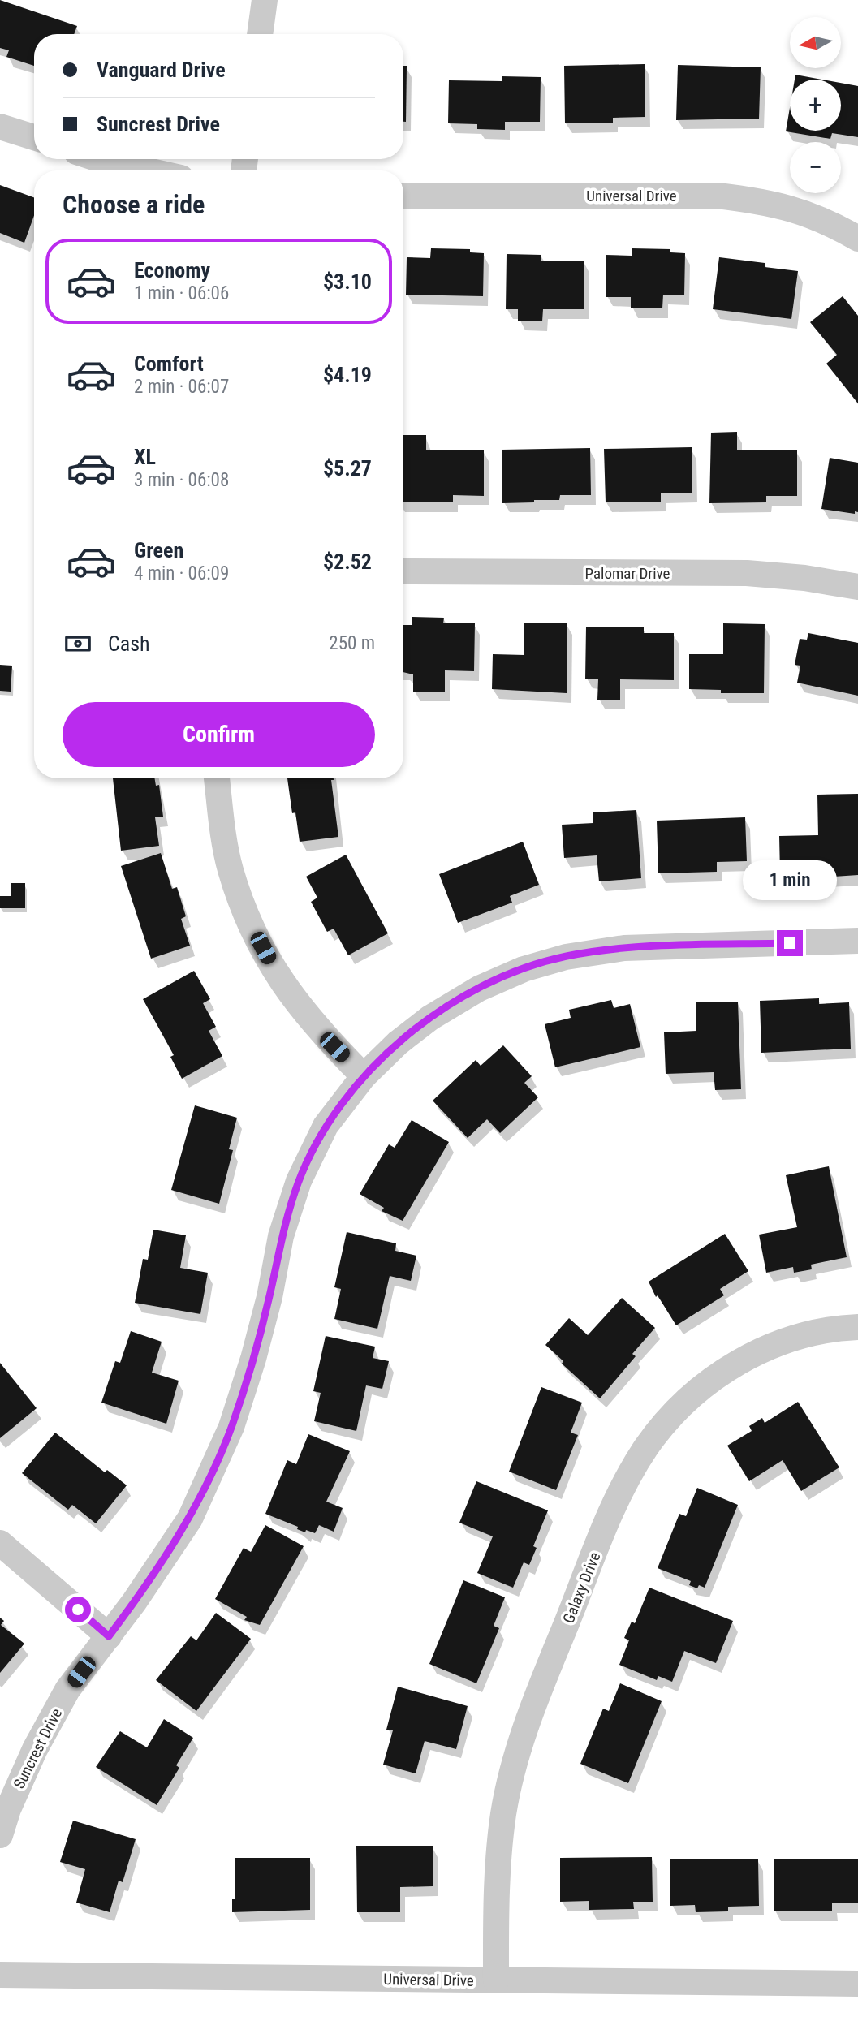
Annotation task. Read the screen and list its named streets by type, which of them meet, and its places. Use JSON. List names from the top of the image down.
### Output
{
  "streets": {
    "street": [
      "Universal Drive",
      "Palomar Drive",
      "Galaxy Drive",
      "Suncrest Drive"
    ]
  },
  "crossings": [
    ["Universal Drive", "Galaxy Drive"]
  ],
  "north": "left",
  "page": {
    "map_buttons": ["+", "−"],
    "banner": ["Vanguard Drive", "Suncrest Drive"],
    "heading": "Choose a ride",
    "list": [
      {
        "name": "Economy",
        "note": "1 min · 06:06",
        "value": "$3.10"
      },
      {
        "name": "Comfort",
        "note": "2 min · 06:07",
        "value": "$4.19"
      },
      {
        "name": "XL",
        "note": "3 min · 06:08",
        "value": "$5.27"
      },
      {
        "name": "Green",
        "note": "4 min · 06:09",
        "value": "$2.52"
      }
    ],
    "pay": ["Cash", "250 m"],
    "buttons": "Confirm",
    "bubble": "1 min"
  }
}
